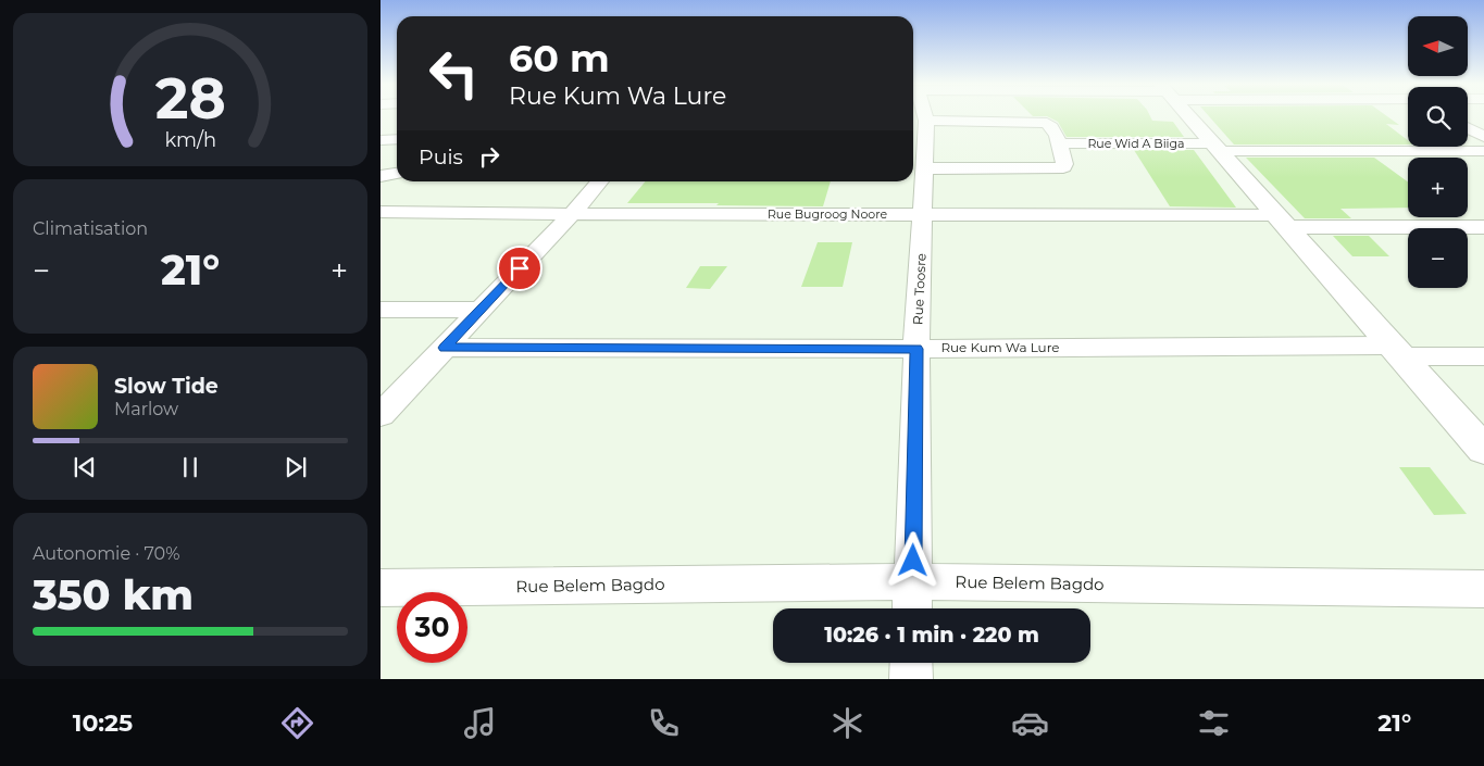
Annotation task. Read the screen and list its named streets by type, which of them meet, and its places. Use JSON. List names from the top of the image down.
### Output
{
  "streets": {
    "street": [
      "Rue Wid A Biiga",
      "Rue Bugroog Noore",
      "Rue Toosre",
      "Rue Kum Wa Lure",
      "Rue Belem Bagdo"
    ]
  },
  "crossings": [
    ["Rue Bugroog Noore", "Rue Toosre"],
    ["Rue Toosre", "Rue Kum Wa Lure"],
    ["Rue Toosre", "Rue Belem Bagdo"]
  ],
  "north": "left",
  "page": {
    "map_buttons": ["+", "−"],
    "turn": ["60 m", "Rue Kum Wa Lure"],
    "then": "Puis",
    "tile": [
      "Climatisation",
      ["Autonomie · 70%", "350 km"]
    ],
    "heat": ["−", "21°", "+"],
    "song": ["Slow Tide", "Marlow"],
    "limit": "30",
    "trip": "10:26 · 1 min · 220 m",
    "tabs": ["10:25", "21°"],
    "gauge": ["28", "km/h"]
  }
}
